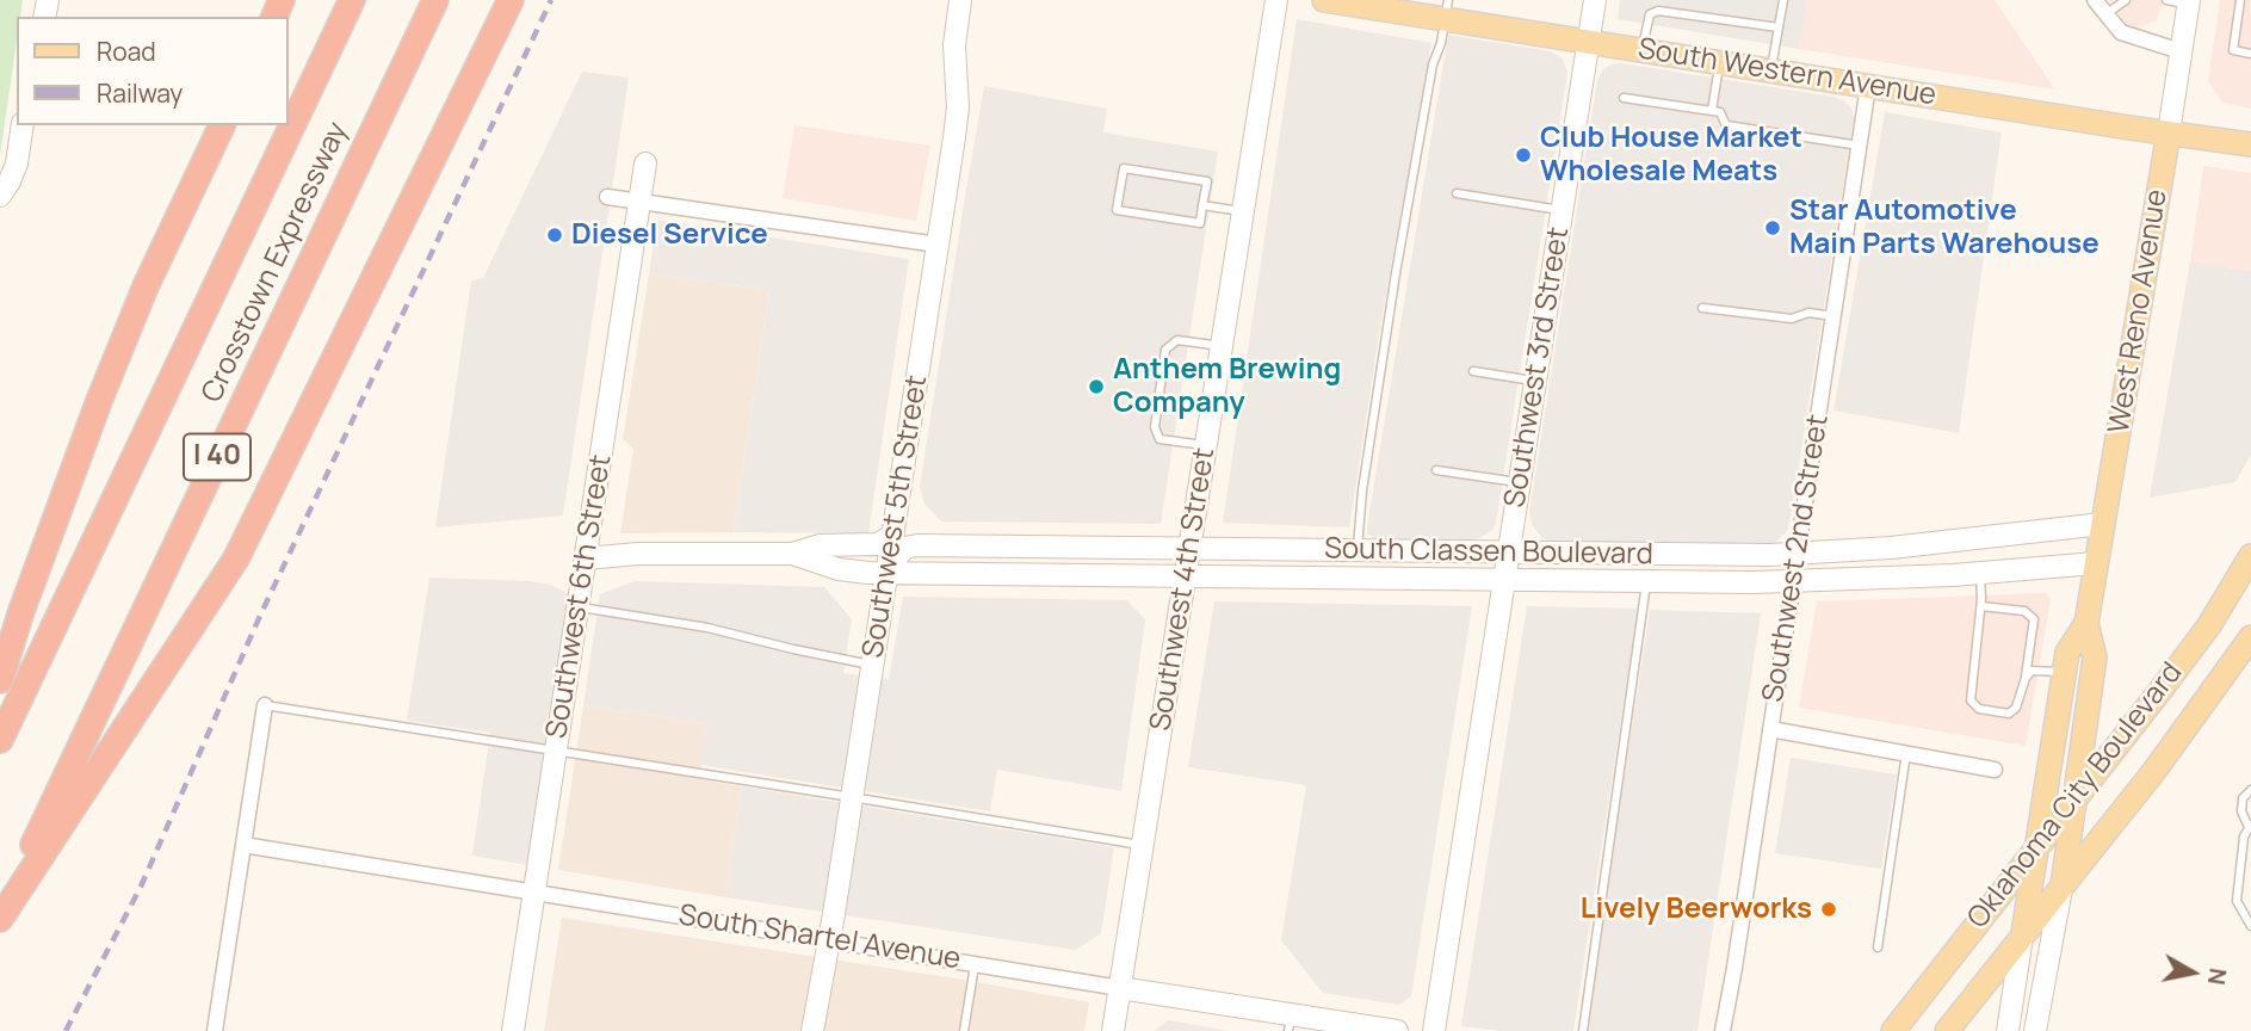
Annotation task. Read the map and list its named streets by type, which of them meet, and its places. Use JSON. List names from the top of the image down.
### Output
{
  "streets": {
    "highway": ["Crosstown Expressway", "I 40"],
    "main road": ["South Western Avenue", "West Reno Avenue", "Oklahoma City Boulevard"],
    "street": [
      "Southwest 3rd Street",
      "Southwest 5th Street",
      "South Classen Boulevard",
      "Southwest 2nd Street",
      "Southwest 4th Street",
      "Southwest 6th Street",
      "South Shartel Avenue"
    ]
  },
  "crossings": [
    ["South Western Avenue", "West Reno Avenue"],
    ["South Western Avenue", "Southwest 3rd Street"],
    ["South Western Avenue", "Southwest 2nd Street"],
    ["West Reno Avenue", "South Classen Boulevard"],
    ["West Reno Avenue", "Oklahoma City Boulevard"],
    ["Southwest 3rd Street", "South Classen Boulevard"],
    ["Southwest 5th Street", "South Classen Boulevard"],
    ["Southwest 5th Street", "South Shartel Avenue"],
    ["South Classen Boulevard", "Southwest 2nd Street"],
    ["South Classen Boulevard", "Southwest 4th Street"],
    ["South Classen Boulevard", "Southwest 6th Street"],
    ["Southwest 4th Street", "South Shartel Avenue"],
    ["Southwest 6th Street", "South Shartel Avenue"]
  ],
  "places": [
    "Club House Market Wholesale Meats",
    "Star Automotive Main Parts Warehouse",
    "Diesel Service",
    "Anthem Brewing Company",
    "Lively Beerworks"
  ],
  "legend": ["Road", "Railway"],
  "north": "right"
}
